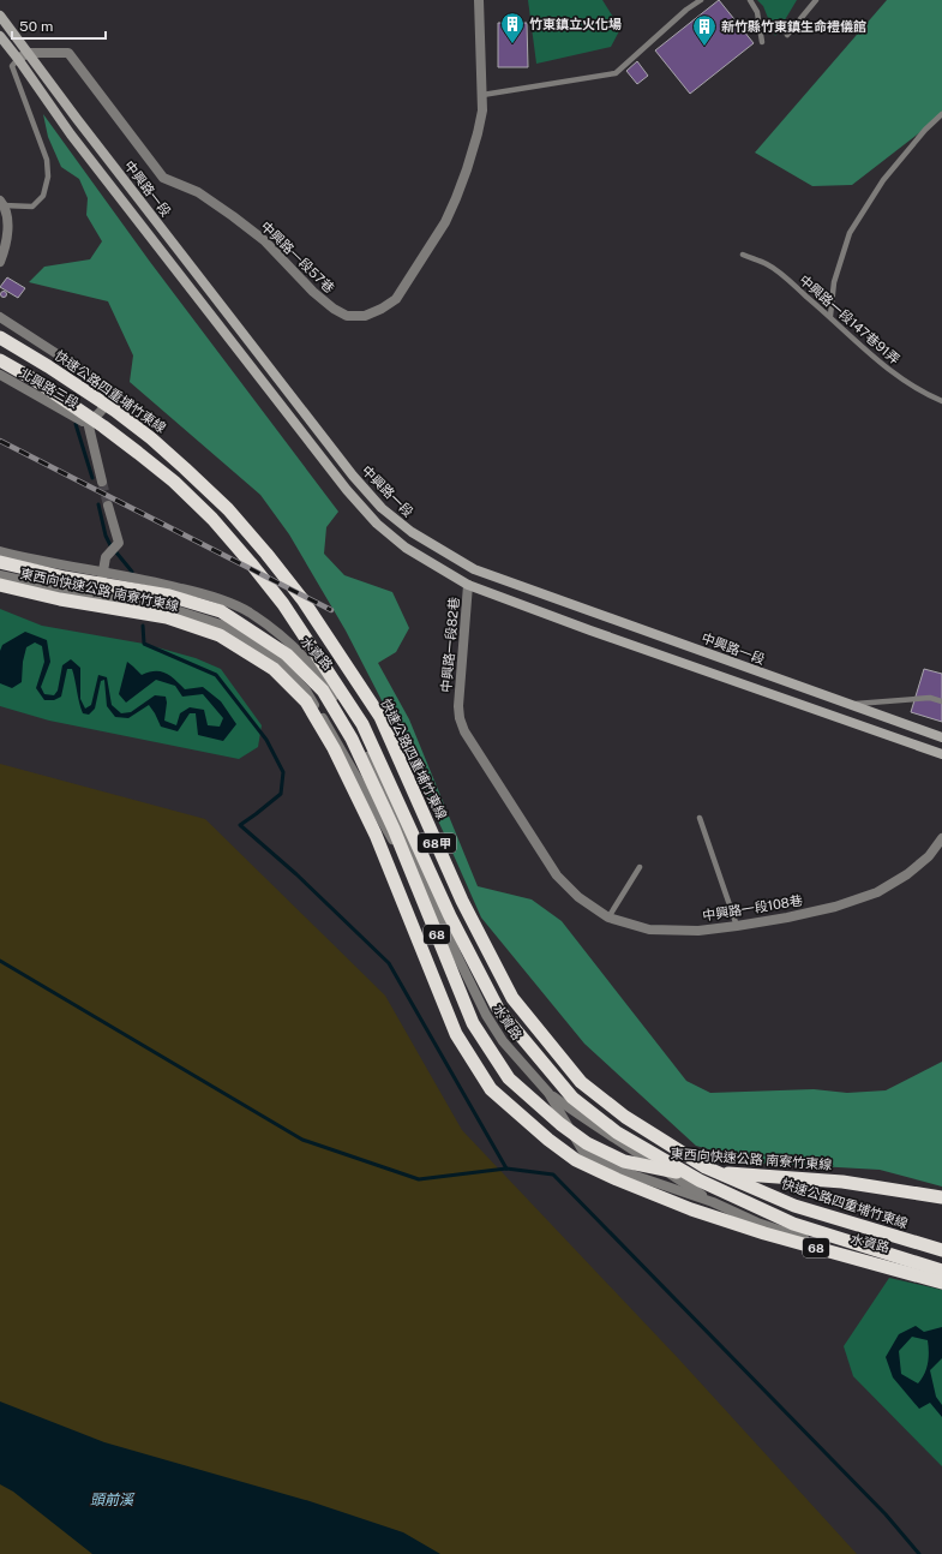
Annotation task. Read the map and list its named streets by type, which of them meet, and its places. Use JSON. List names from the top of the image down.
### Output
{
  "streets": {
    "highway": [
      "快速公路四重埔竹東線",
      "東西向快速公路 南寮竹東線",
      "68甲",
      "68"
    ],
    "main road": ["中興路一段"],
    "street": [
      "中興路一段57巷",
      "北興路三段",
      "中興路一段82巷",
      "水資路",
      "中興路一段108巷"
    ],
    "lane": ["中興路一段147巷91弄"]
  },
  "crossings": [
    ["中興路一段", "中興路一段57巷"],
    ["中興路一段", "中興路一段82巷"],
    ["中興路一段82巷", "中興路一段108巷"],
    ["水資路", "68甲"]
  ],
  "water": ["頭前溪"],
  "places": {
    "building": ["竹東鎮立火化場", "新竹縣竹東鎮生命禮儀館"]
  },
  "scale_bar": "50 m"
}
